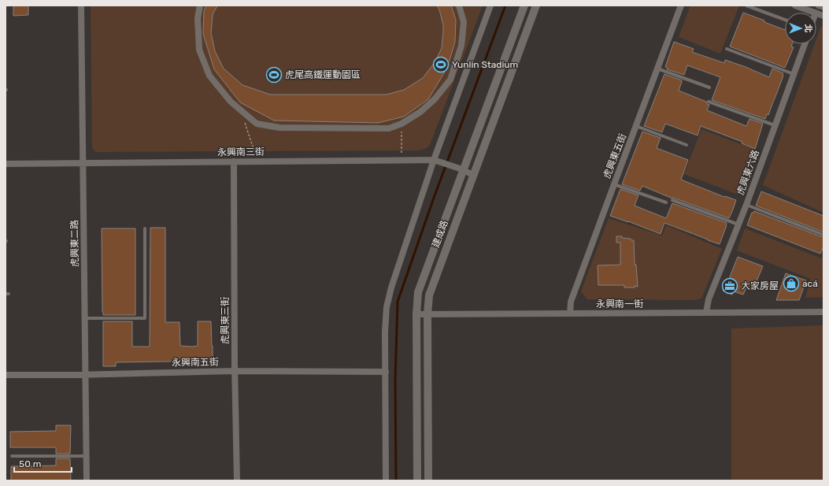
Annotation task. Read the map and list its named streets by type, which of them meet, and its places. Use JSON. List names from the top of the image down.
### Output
{
  "streets": {
    "street": [
      "永興南三街",
      "虎興東五街",
      "虎興東六路",
      "建成路",
      "虎興東二路",
      "永興南一街",
      "虎興東三街",
      "永興南五街"
    ]
  },
  "crossings": [
    ["永興南三街", "建成路"],
    ["永興南三街", "虎興東二路"],
    ["永興南三街", "虎興東三街"],
    ["虎興東五街", "永興南一街"],
    ["虎興東六路", "永興南一街"],
    ["建成路", "永興南一街"],
    ["虎興東二路", "永興南五街"],
    ["虎興東三街", "永興南五街"]
  ],
  "places": {
    "sports": ["Yunlin Stadium", "虎尾高鐵運動園區"],
    "shop": ["acá"],
    "office": ["大家房屋"]
  },
  "scale_bar": "50 m",
  "north": "right"
}
